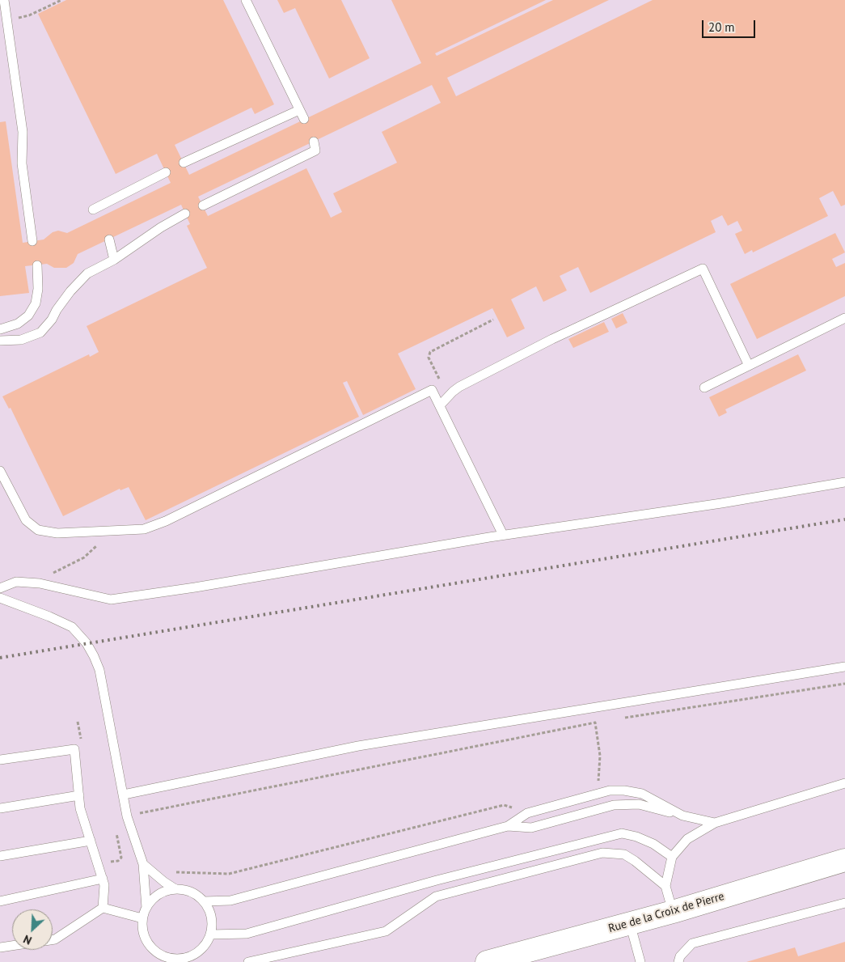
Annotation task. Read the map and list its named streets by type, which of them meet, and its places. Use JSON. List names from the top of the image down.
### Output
{
  "streets": {
    "main road": ["Rue de la Croix de Pierre"]
  },
  "scale_bar": "20 m",
  "north": "bottom left"
}
